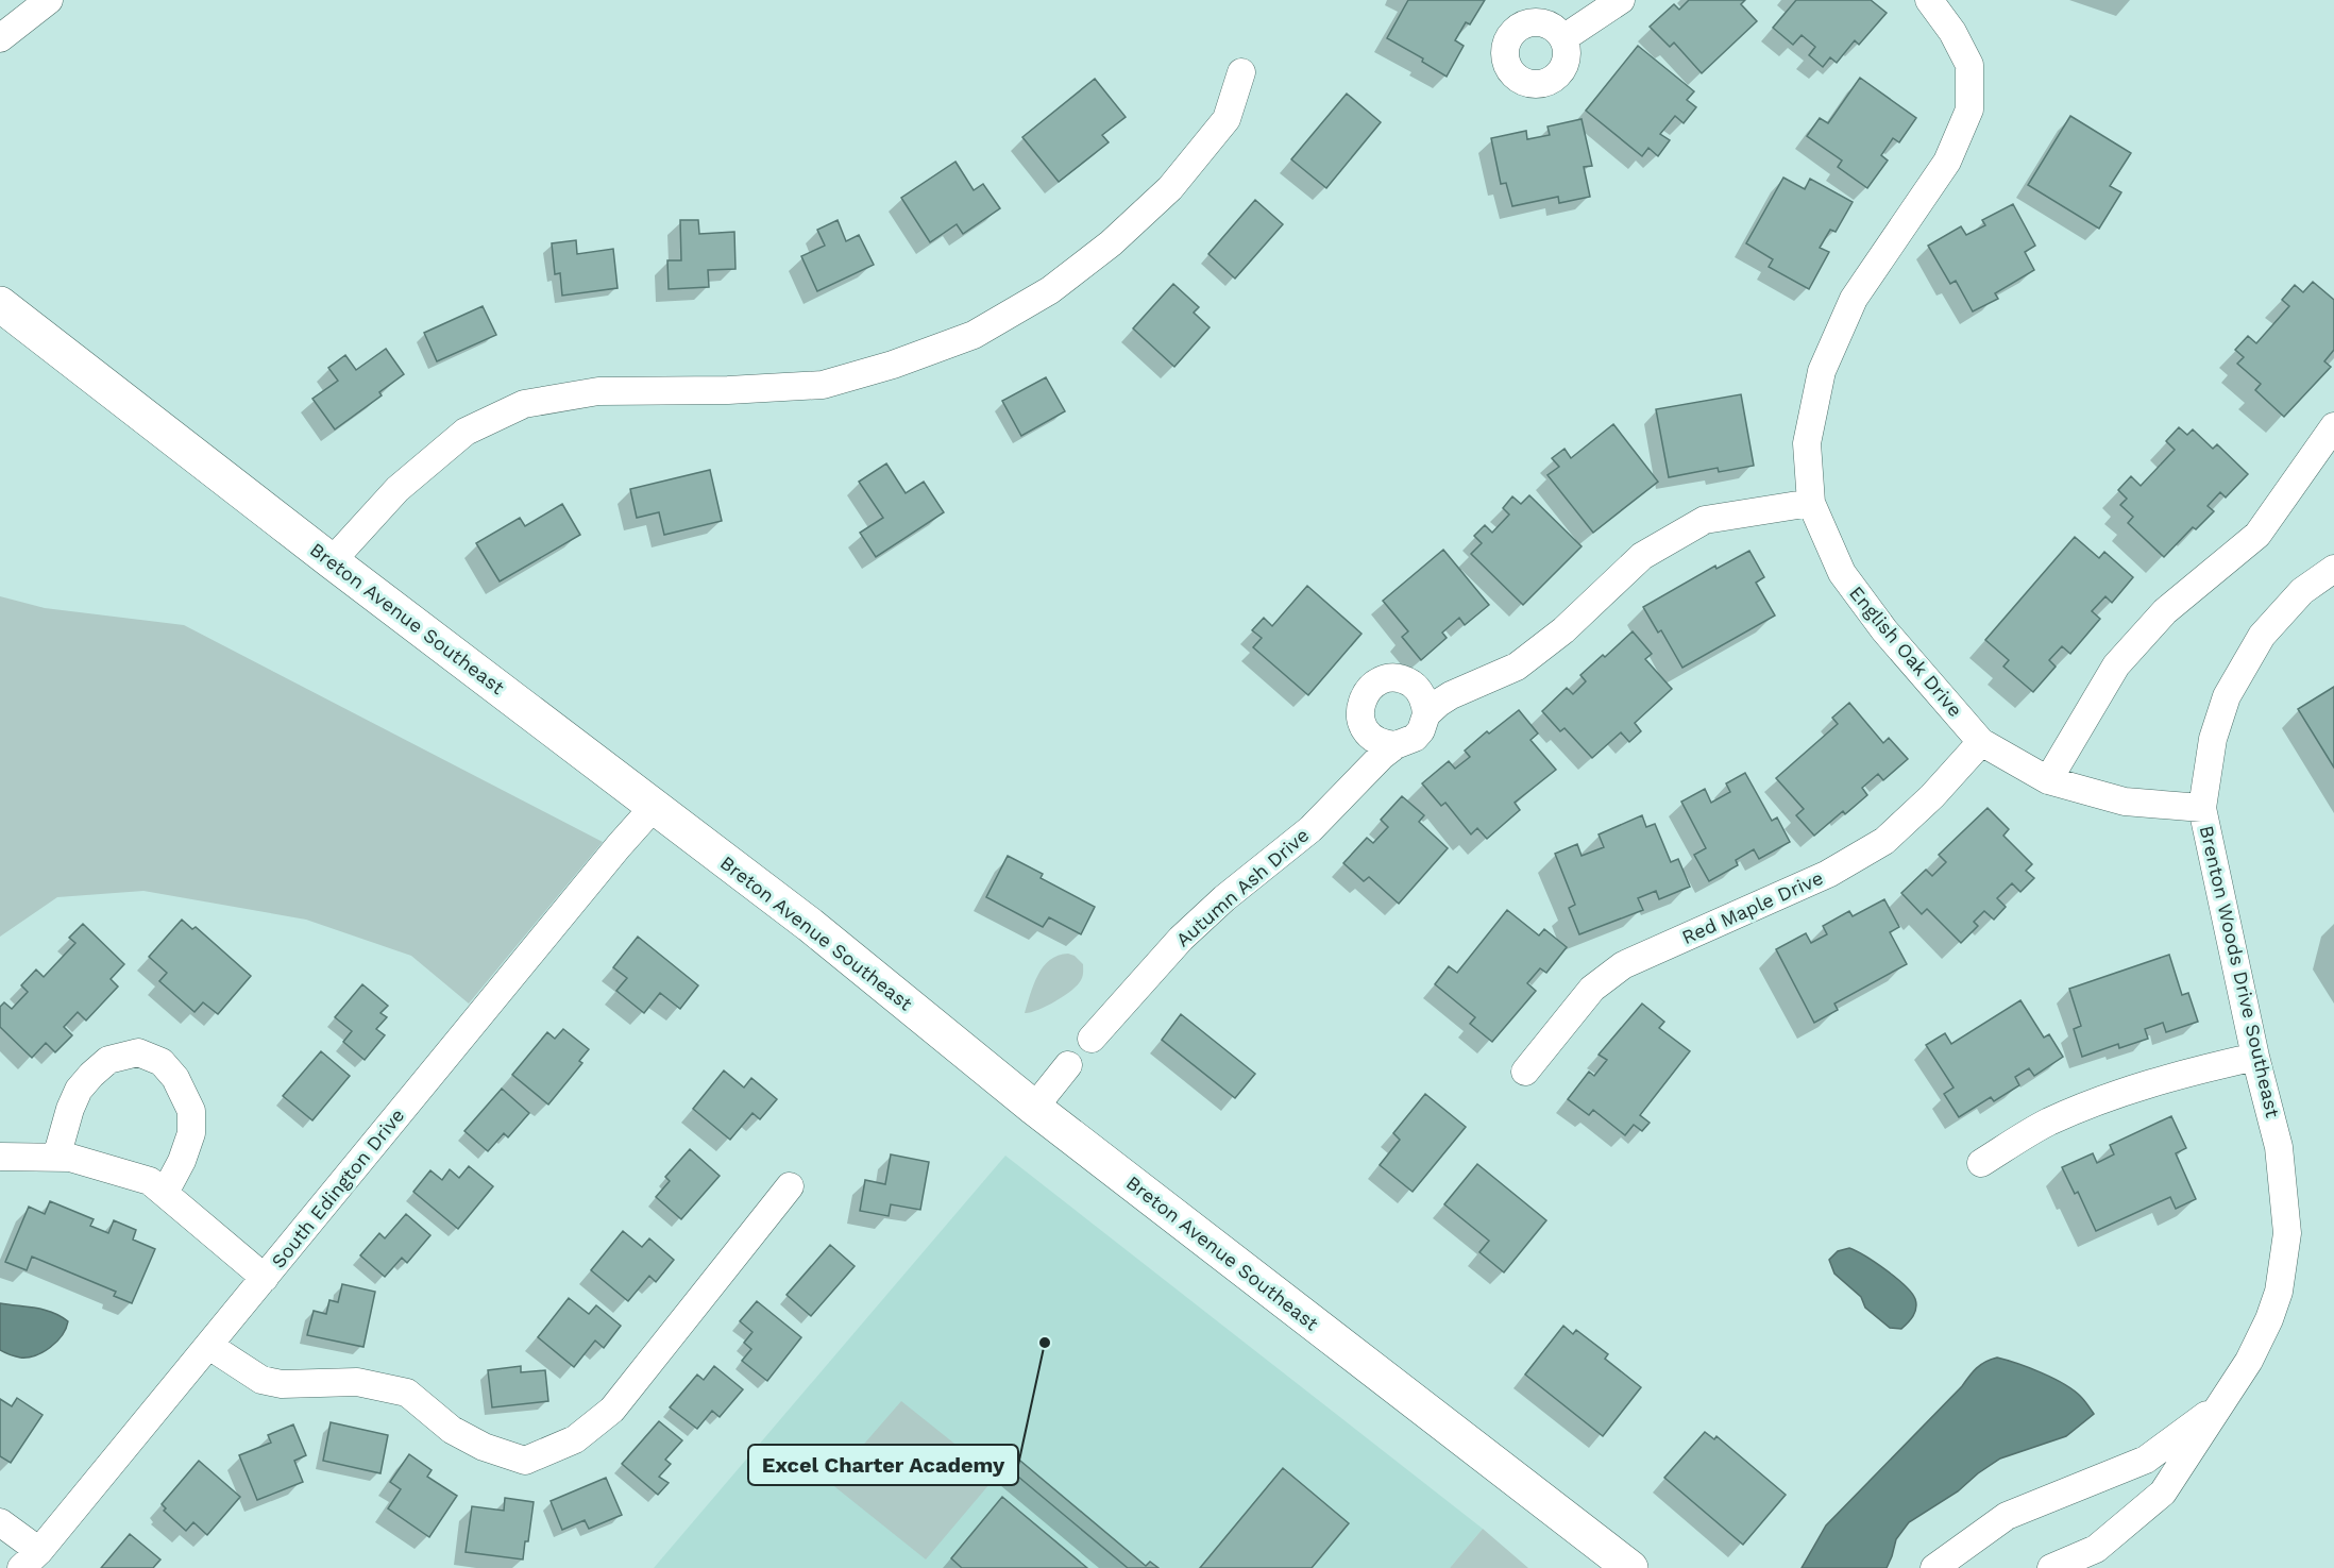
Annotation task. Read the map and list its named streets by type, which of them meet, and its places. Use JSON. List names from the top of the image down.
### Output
{
  "streets": {
    "main road": ["Breton Avenue Southeast"],
    "street": [
      "English Oak Drive",
      "Autumn Ash Drive",
      "Red Maple Drive",
      "Brenton Woods Drive Southeast",
      "South Edington Drive"
    ]
  },
  "crossings": [
    ["Breton Avenue Southeast", "South Edington Drive"],
    ["English Oak Drive", "Autumn Ash Drive"],
    ["English Oak Drive", "Red Maple Drive"],
    ["English Oak Drive", "Brenton Woods Drive Southeast"]
  ],
  "places": ["Excel Charter Academy"]
}
